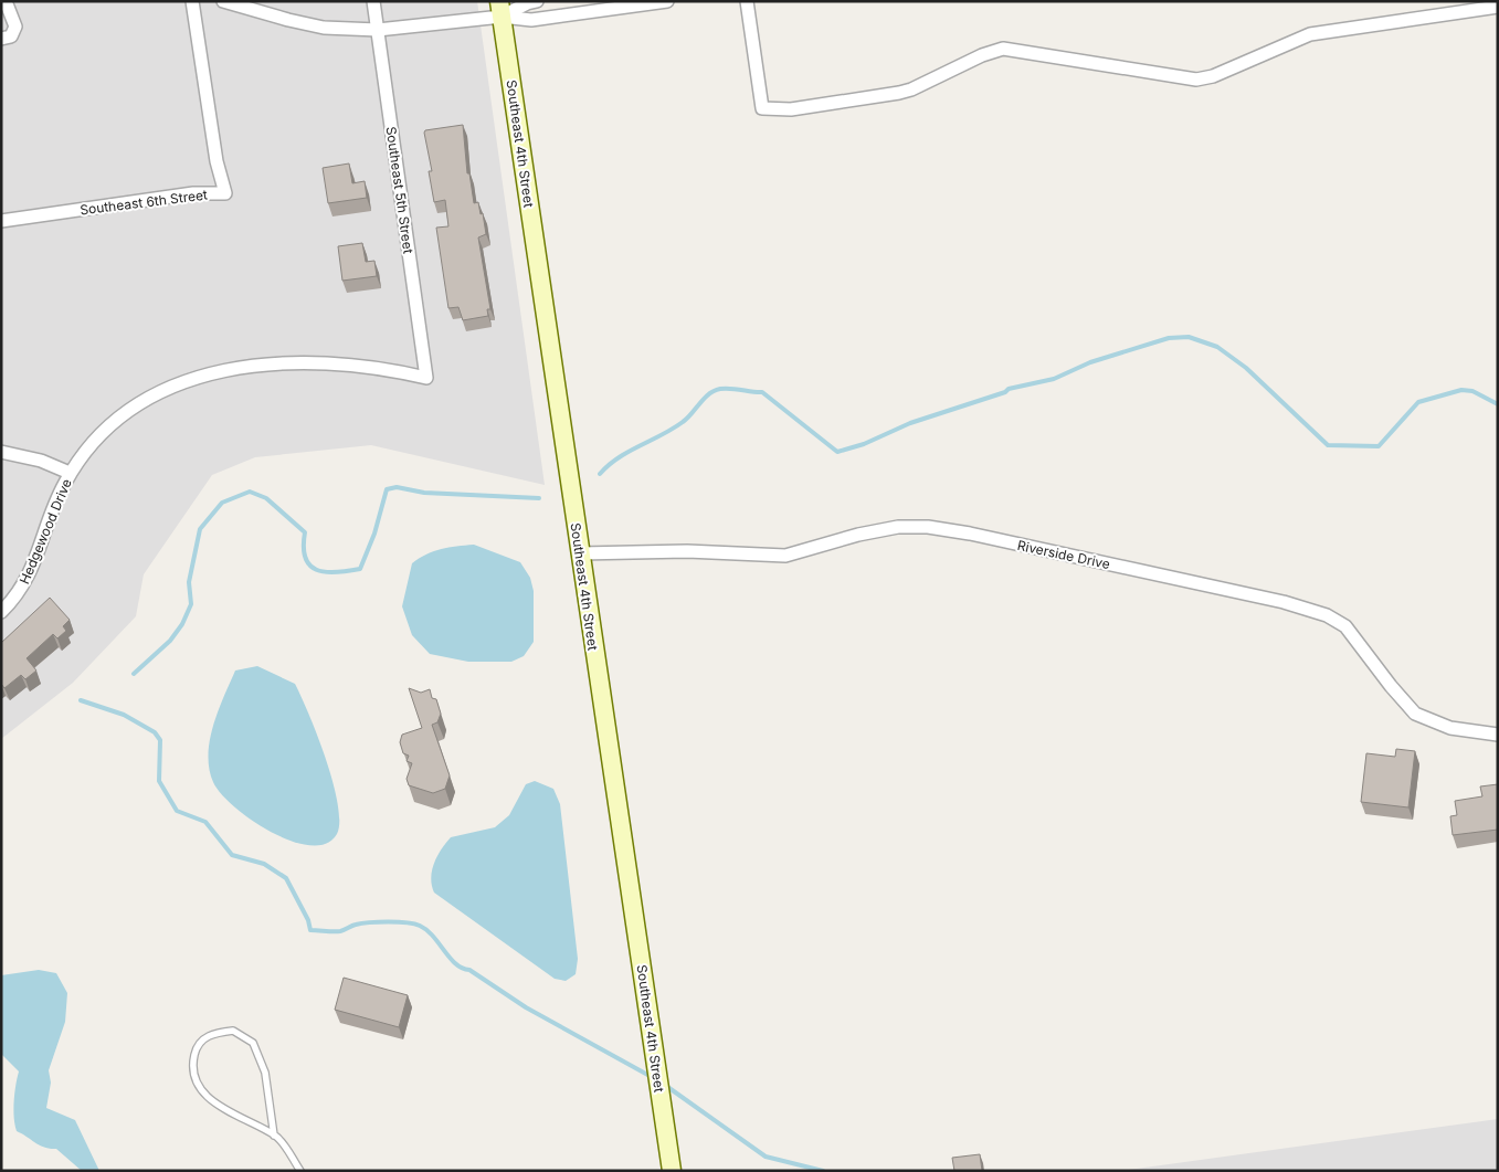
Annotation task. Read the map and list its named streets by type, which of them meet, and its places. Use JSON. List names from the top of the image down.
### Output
{
  "streets": {
    "main road": ["Southeast 4th Street"],
    "street": [
      "Southeast 5th Street",
      "Southeast 6th Street",
      "Hedgewood Drive",
      "Riverside Drive"
    ]
  },
  "crossings": [
    ["Southeast 4th Street", "Riverside Drive"],
    ["Southeast 5th Street", "Hedgewood Drive"]
  ]
}
